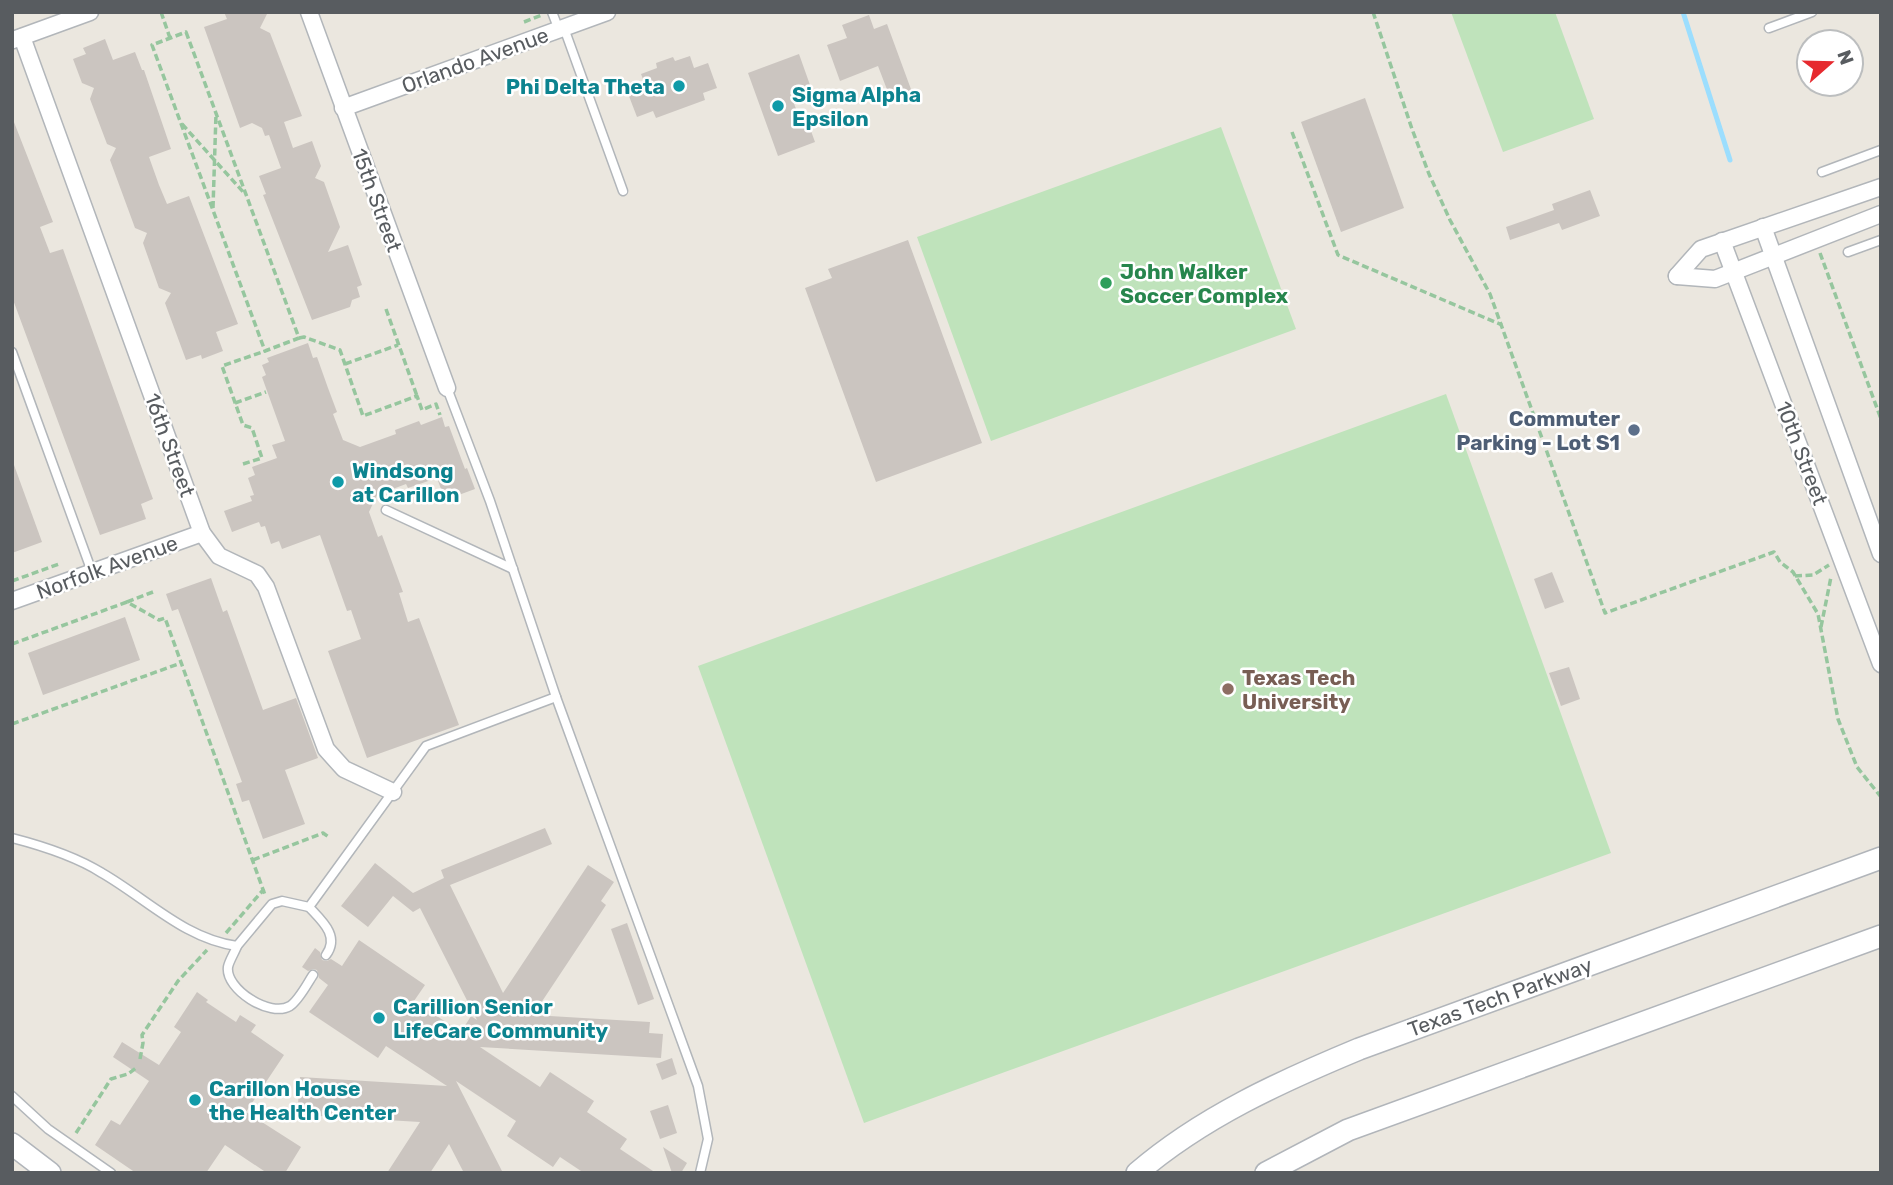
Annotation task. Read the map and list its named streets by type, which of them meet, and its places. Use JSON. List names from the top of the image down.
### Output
{
  "streets": {
    "main road": ["Texas Tech Parkway"],
    "street": [
      "Orlando Avenue",
      "15th Street",
      "16th Street",
      "10th Street",
      "Norfolk Avenue"
    ]
  },
  "crossings": [
    ["Orlando Avenue", "15th Street"],
    ["16th Street", "Norfolk Avenue"]
  ],
  "places": [
    "Phi Delta Theta",
    "Sigma Alpha Epsilon",
    "John Walker Soccer Complex",
    "Commuter Parking - Lot S1",
    "Windsong at Carillon",
    "Texas Tech University",
    "Carillion Senior LifeCare Community",
    "Carillon House the Health Center"
  ],
  "north": "right"
}
